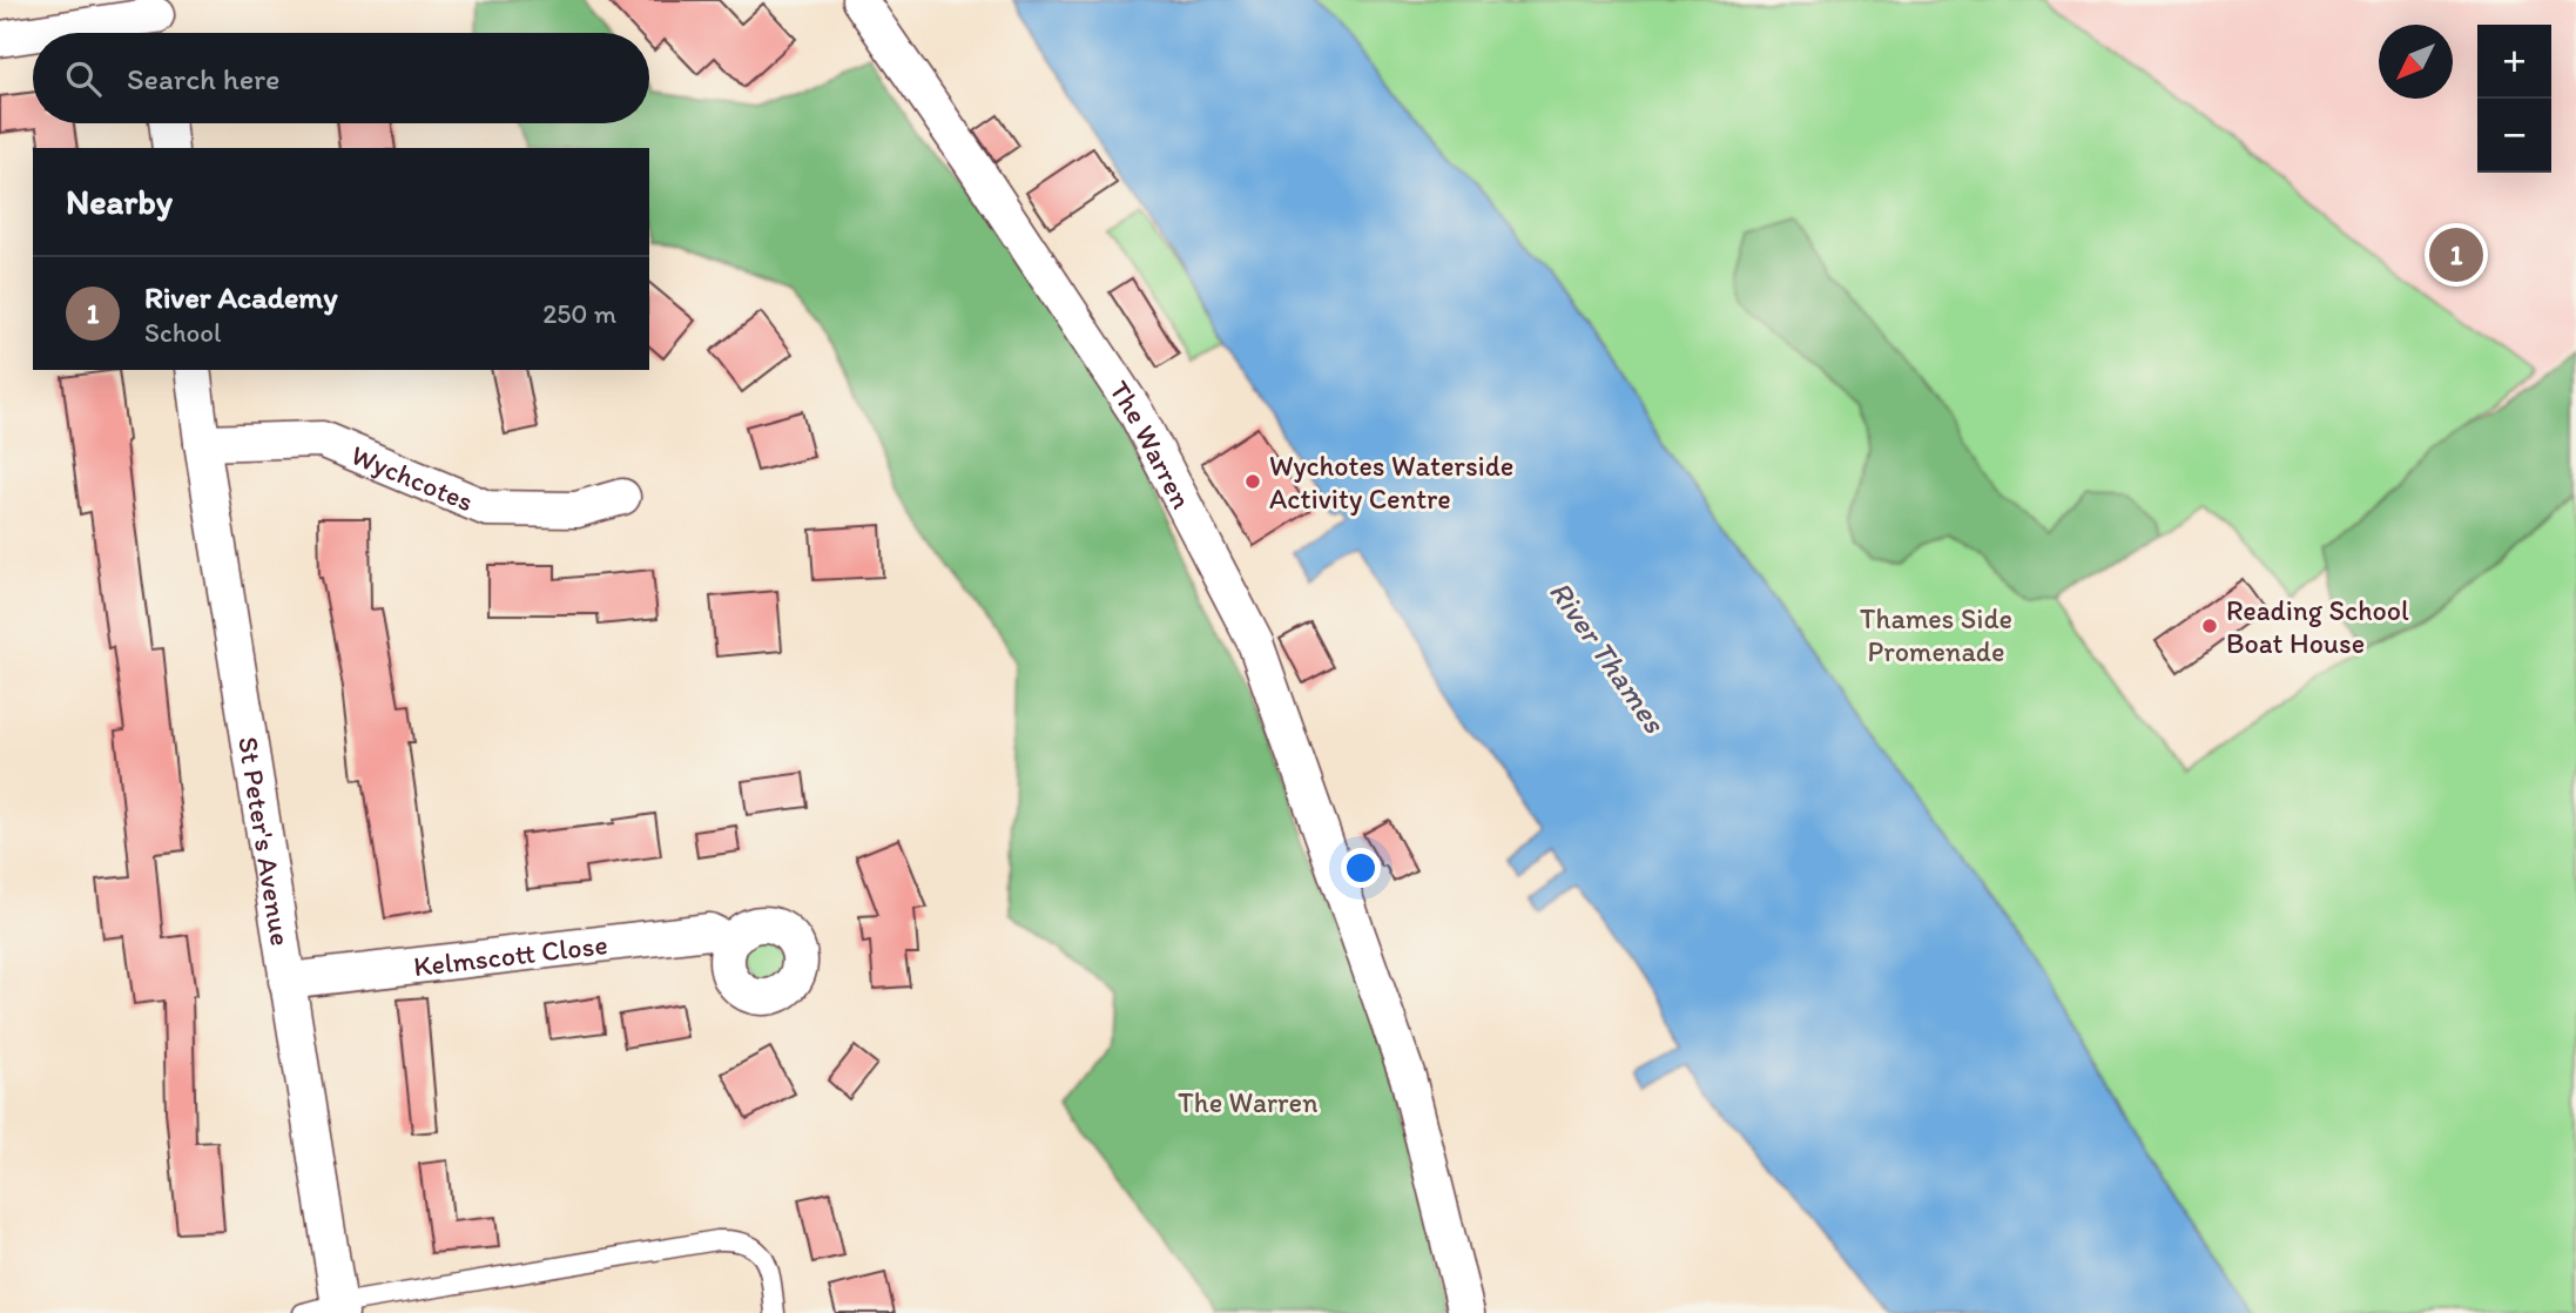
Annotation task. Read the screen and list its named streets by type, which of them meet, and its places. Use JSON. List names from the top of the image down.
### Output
{
  "streets": {
    "street": [
      "The Warren",
      "Wychcotes",
      "St Peter's Avenue",
      "Kelmscott Close"
    ]
  },
  "crossings": [
    ["Wychcotes", "St Peter's Avenue"],
    ["St Peter's Avenue", "Kelmscott Close"]
  ],
  "water": ["River Thames"],
  "parks": ["Thames Side Promenade", "The Warren"],
  "places": ["Wychotes Waterside Activity Centre", "Reading School Boat House"],
  "north": "bottom left",
  "page": {
    "map_buttons": ["+", "−"],
    "search": "Search here",
    "heading": "Nearby",
    "pins": "1",
    "list": [
      {
        "mark": "1",
        "name": "River Academy",
        "note": "School",
        "value": "250 m"
      }
    ]
  }
}
